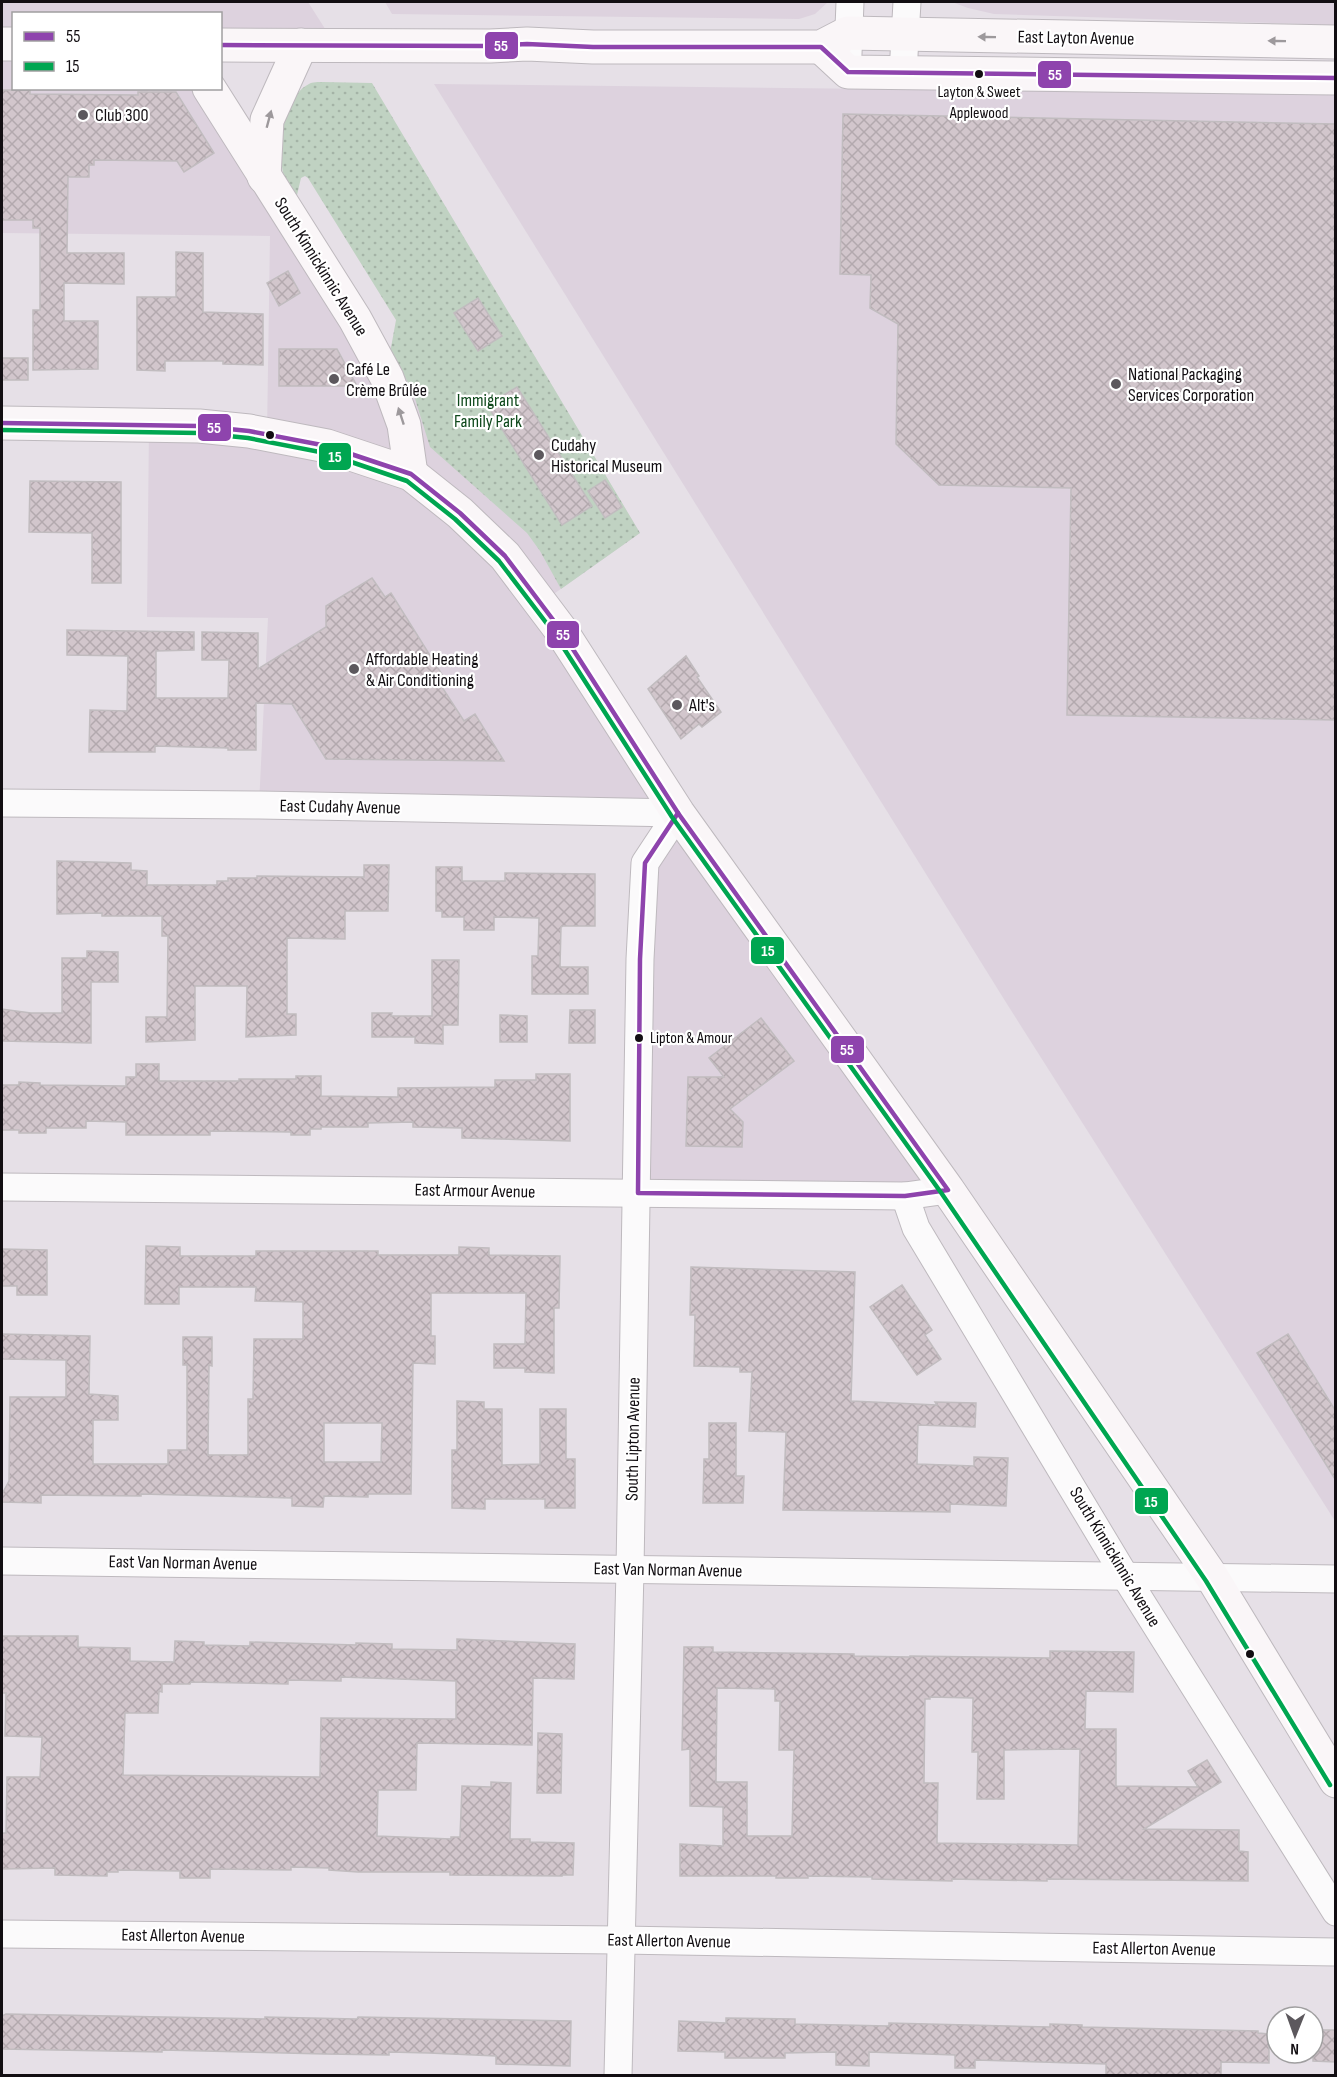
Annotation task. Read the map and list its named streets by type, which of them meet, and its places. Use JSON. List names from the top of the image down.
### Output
{
  "streets": {
    "street": [
      "East Layton Avenue",
      "South Kinnickinnic Avenue",
      "East Cudahy Avenue",
      "East Armour Avenue",
      "South Lipton Avenue",
      "East Van Norman Avenue",
      "East Allerton Avenue"
    ]
  },
  "crossings": [
    ["East Layton Avenue", "South Kinnickinnic Avenue"],
    ["South Kinnickinnic Avenue", "East Armour Avenue"],
    ["South Kinnickinnic Avenue", "East Van Norman Avenue"],
    ["East Cudahy Avenue", "South Lipton Avenue"],
    ["East Armour Avenue", "South Lipton Avenue"],
    ["South Lipton Avenue", "East Van Norman Avenue"],
    ["South Lipton Avenue", "East Allerton Avenue"]
  ],
  "parks": ["Immigrant Family Park"],
  "places": [
    "Layton & Sweet Applewood",
    "Club 300",
    "Café Le Crème Brûlée",
    "National Packaging Services Corporation",
    "Cudahy Historical Museum",
    "Affordable Heating & Air Conditioning",
    "Alt's",
    "Lipton & Amour"
  ],
  "lines": ["transit line 55", "transit line 15"],
  "legend": ["55", "15"],
  "north": "bottom"
}
